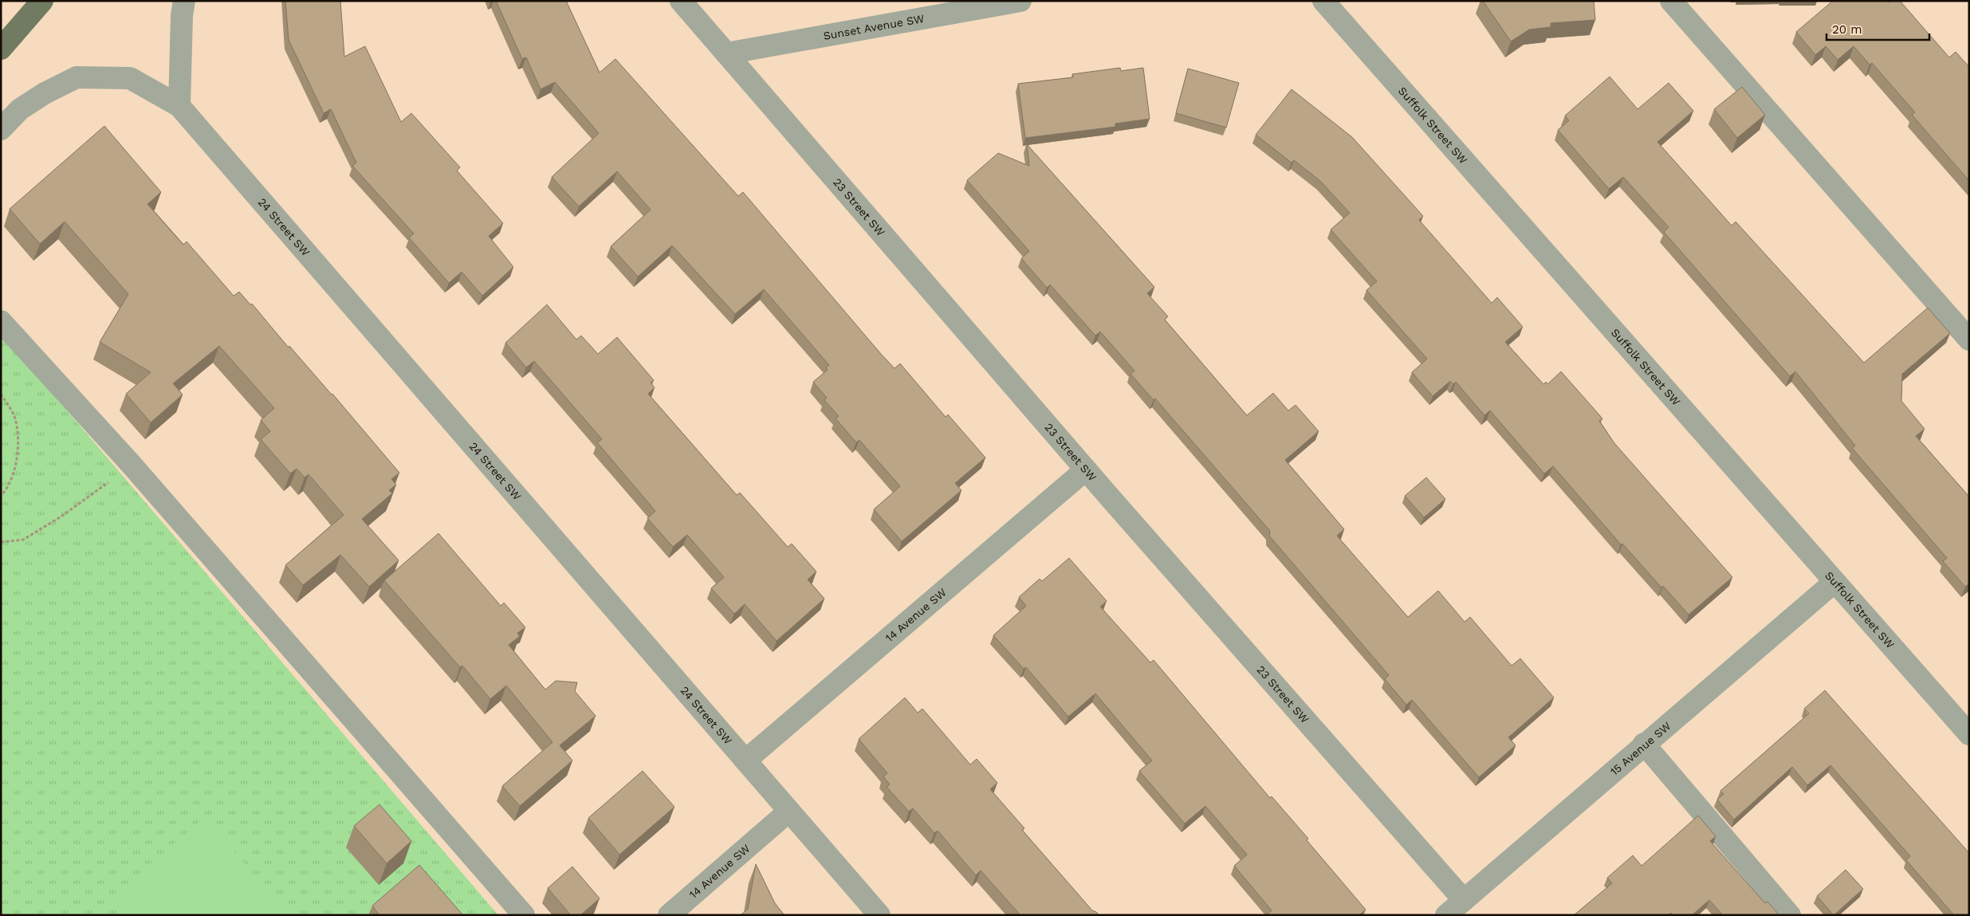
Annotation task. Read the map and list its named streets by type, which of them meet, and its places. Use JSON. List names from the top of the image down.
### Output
{
  "streets": {
    "street": [
      "Sunset Avenue SW",
      "Suffolk Street SW",
      "23 Street SW",
      "24 Street SW",
      "14 Avenue SW",
      "15 Avenue SW"
    ]
  },
  "crossings": [
    ["Sunset Avenue SW", "23 Street SW"],
    ["Suffolk Street SW", "15 Avenue SW"],
    ["23 Street SW", "14 Avenue SW"],
    ["23 Street SW", "15 Avenue SW"],
    ["24 Street SW", "14 Avenue SW"]
  ],
  "scale_bar": "20 m"
}
